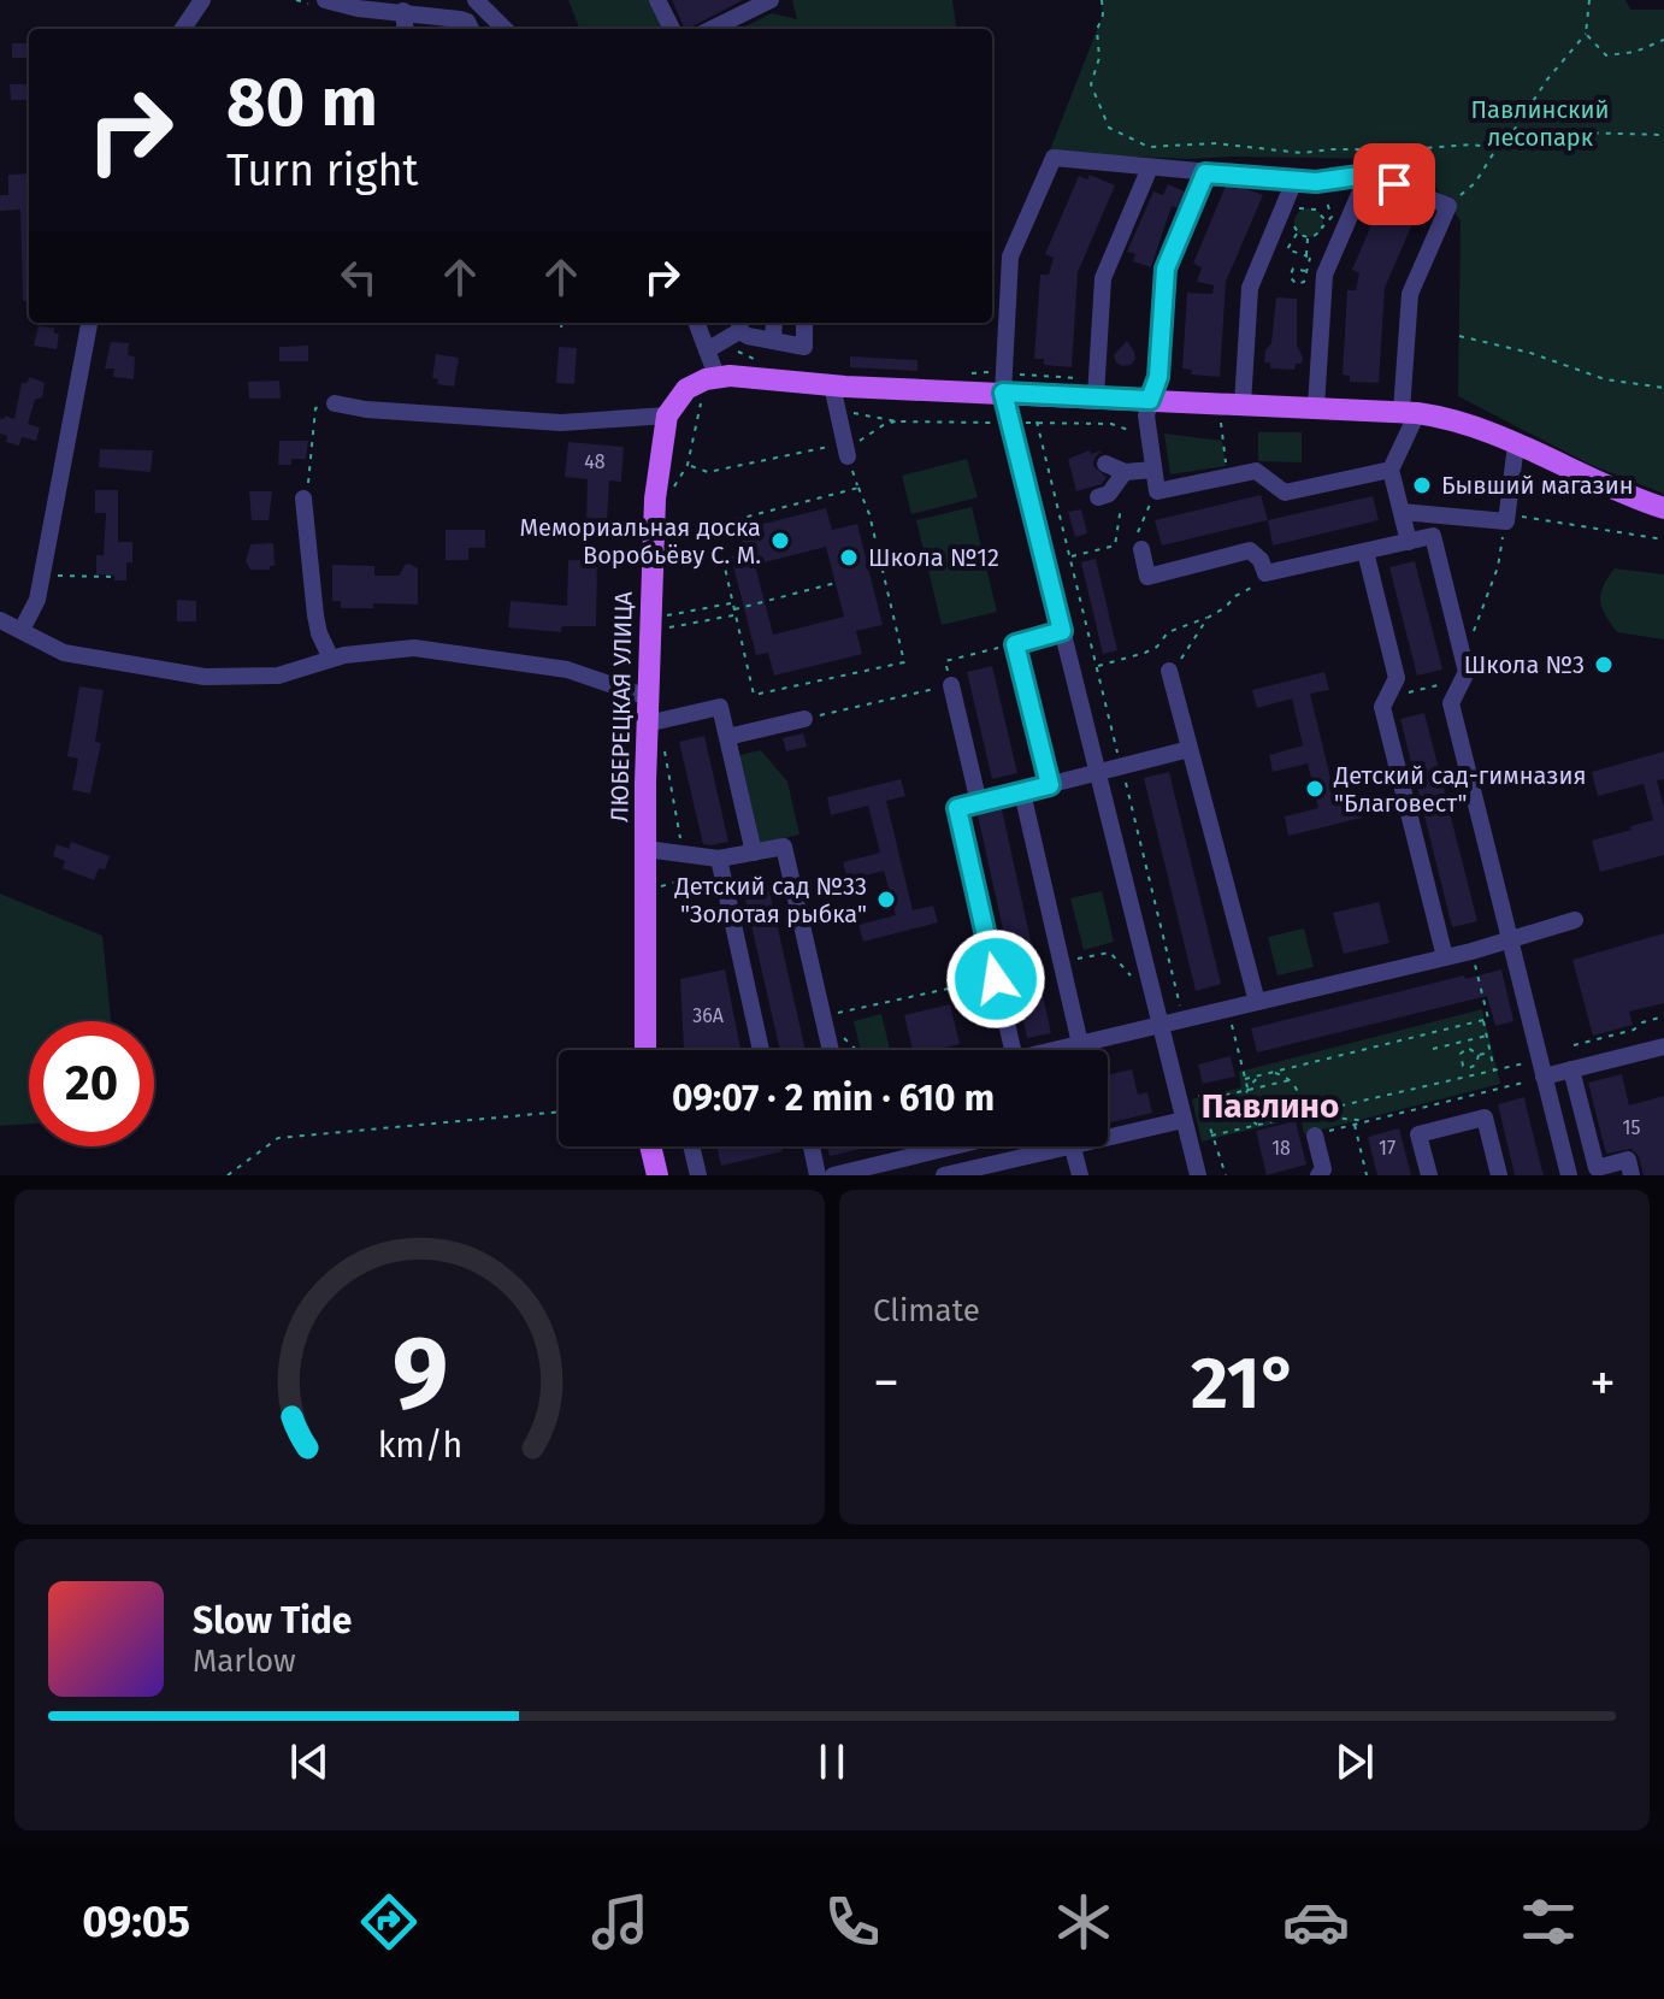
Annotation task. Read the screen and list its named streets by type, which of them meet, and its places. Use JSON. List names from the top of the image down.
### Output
{
  "streets": {
    "main road": ["ЛЮБЕРЕЦКАЯ УЛИЦА"]
  },
  "districts": ["Павлино"],
  "parks": ["Павлинский лесопарк"],
  "places": [
    "Бывший магазин",
    "Мемориальная доска Воробьёву С. М.",
    "Школа №12",
    "Школа №3",
    "Детский сад-гимназия \"Благовест\"",
    "Детский сад №33 \"Золотая рыбка\""
  ],
  "house_numbers": [
    "48",
    "36А",
    "15",
    "18",
    "17"
  ],
  "page": {
    "turn": ["80 m", "Turn right"],
    "limit": "20",
    "trip": "09:07 · 2 min · 610 m",
    "tile": "Climate",
    "heat": ["−", "21°", "+"],
    "song": ["Slow Tide", "Marlow"],
    "tabs": "09:05",
    "gauge": ["9", "km/h"]
  }
}
